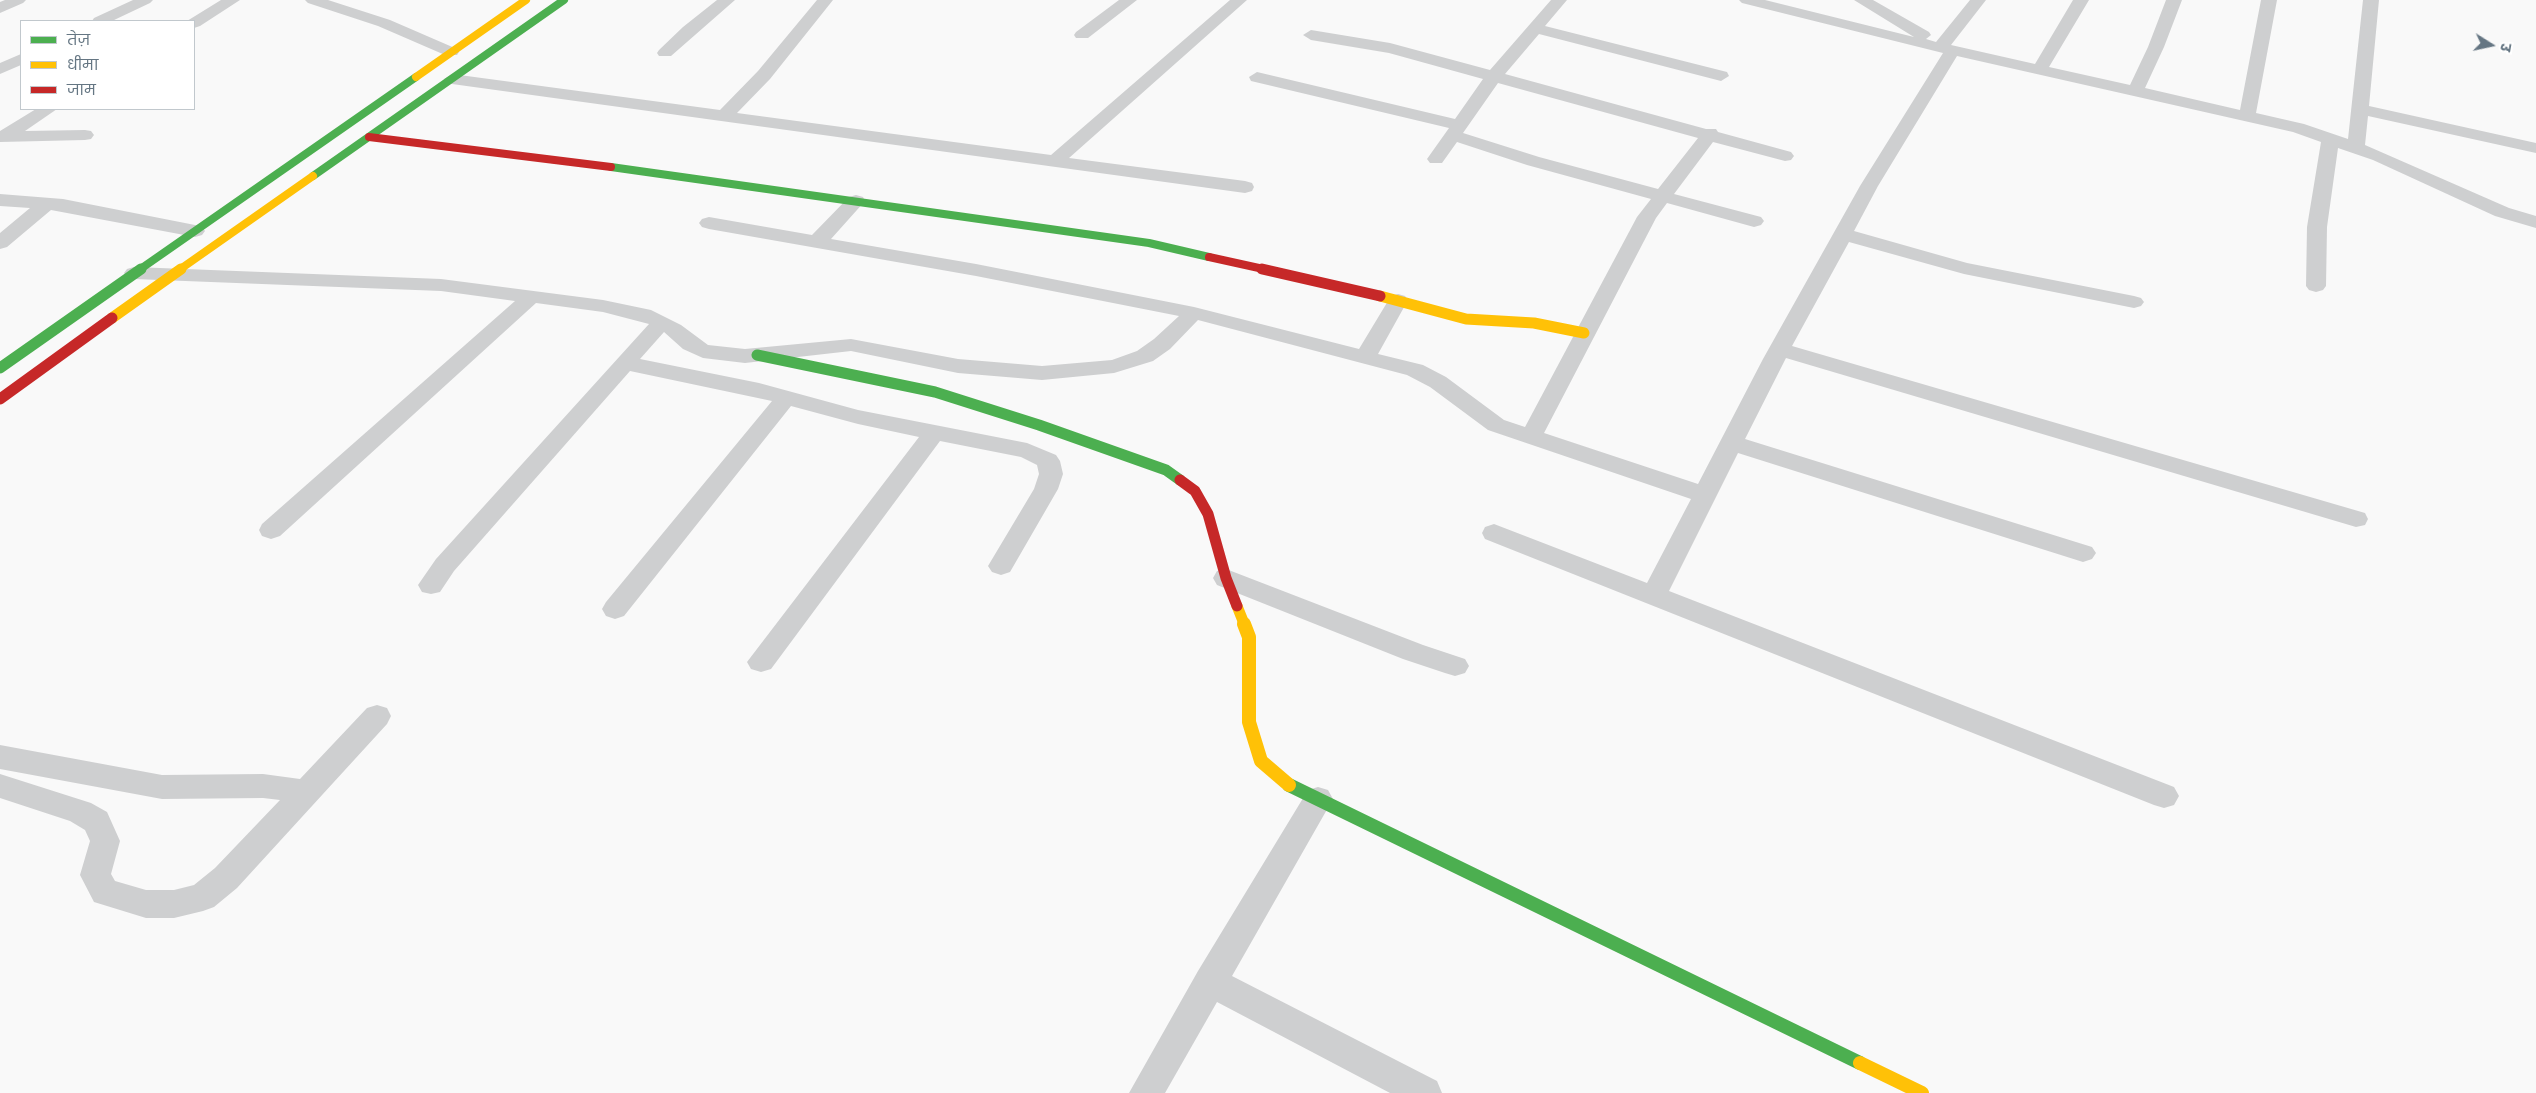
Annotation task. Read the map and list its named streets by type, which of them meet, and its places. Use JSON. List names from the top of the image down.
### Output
{
  "legend": ["तेज़", "धीमा", "जाम"],
  "north": "right"
}
